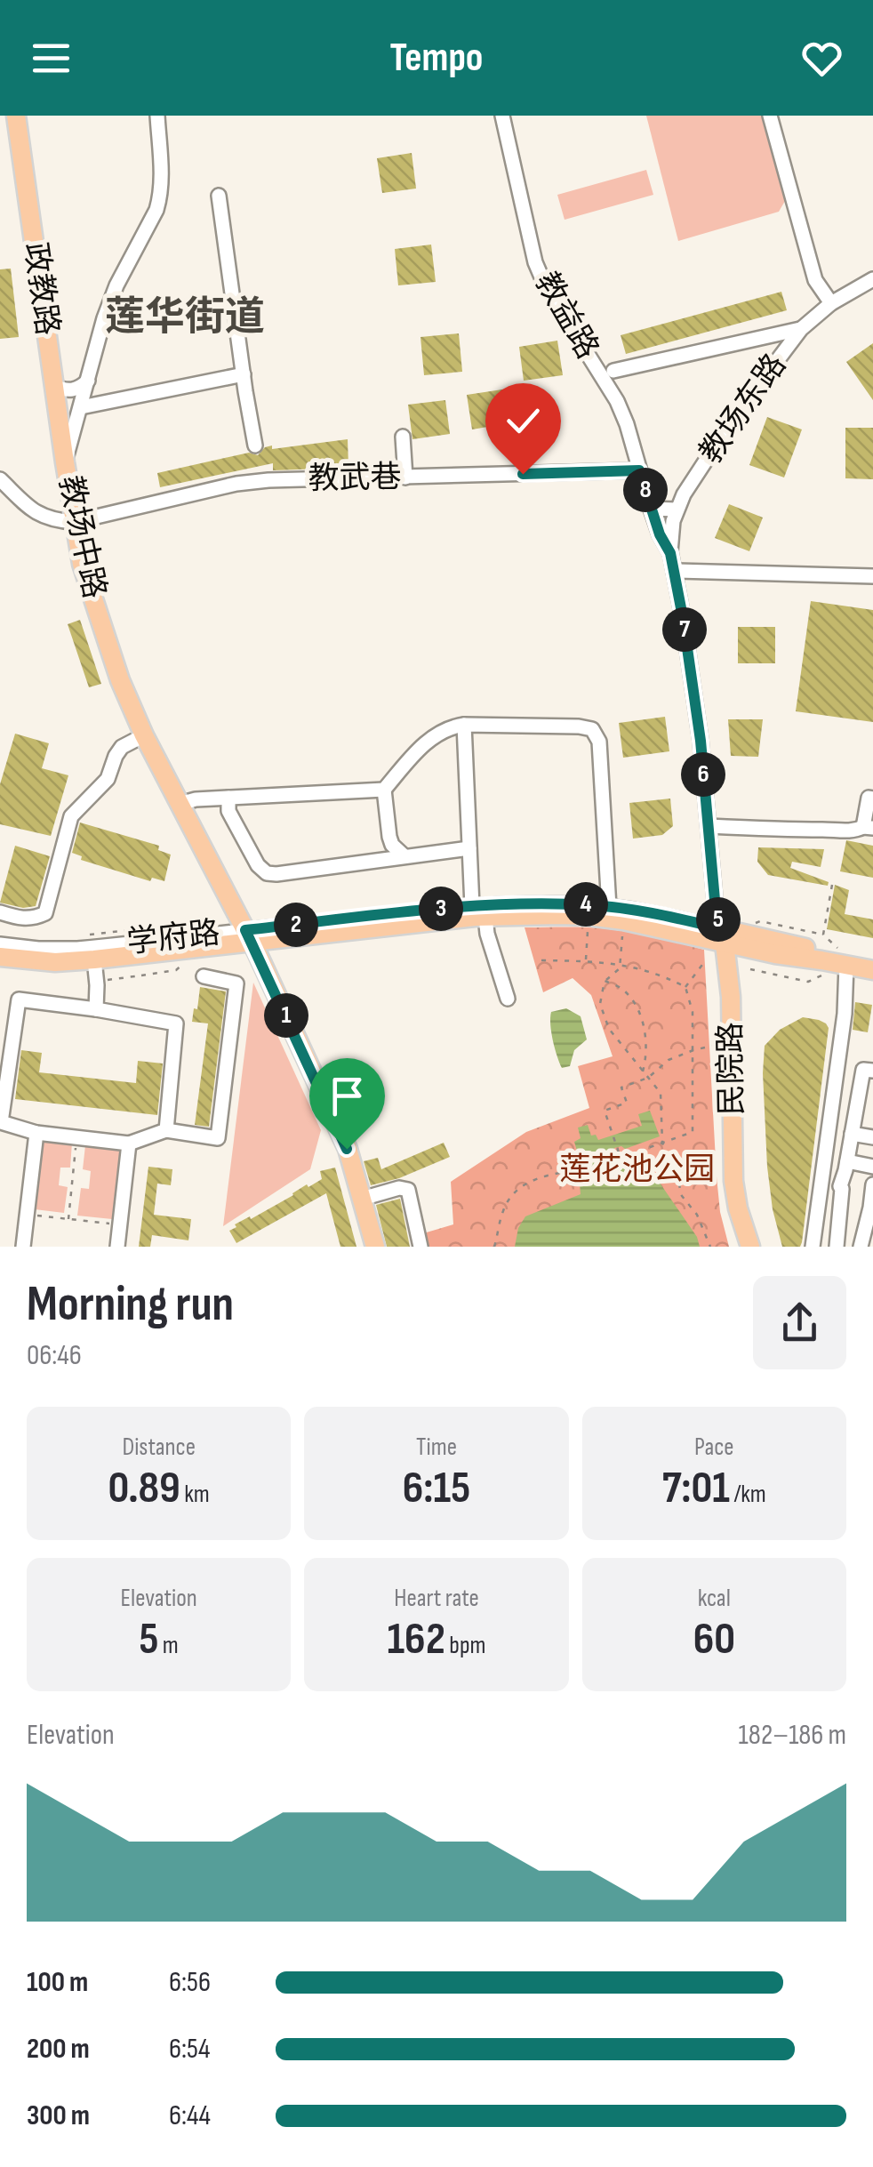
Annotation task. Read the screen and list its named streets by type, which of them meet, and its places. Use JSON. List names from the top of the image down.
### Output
{
  "streets": {
    "main road": [
      "政教路",
      "教场中路",
      "学府路",
      "民院路"
    ],
    "street": ["教益路", "教场东路", "教武巷"]
  },
  "crossings": [
    ["政教路", "教场中路"],
    ["教益路", "教场东路"],
    ["教益路", "教武巷"],
    ["教场东路", "学府路"],
    ["教场东路", "民院路"],
    ["教武巷", "教场中路"],
    ["教场中路", "学府路"],
    ["学府路", "民院路"]
  ],
  "districts": ["莲华街道"],
  "parks": ["莲花池公园"],
  "page": {
    "header": "Tempo",
    "pins": [
      "8",
      "7",
      "6",
      "4",
      "3",
      "5",
      "2",
      "1"
    ],
    "heading": ["Morning run", "06:46"],
    "stats": [
      ["Distance", "0.89 km"],
      ["Time", "6:15"],
      ["Pace", "7:01 /km"],
      ["Elevation", "5 m"],
      ["Heart rate", "162 bpm"],
      ["kcal", "60"]
    ],
    "chart": ["Elevation", "182–186 m"],
    "list": [
      {
        "name": "100 m",
        "note": "6:56"
      },
      {
        "name": "200 m",
        "note": "6:54"
      },
      {
        "name": "300 m",
        "note": "6:44"
      }
    ]
  }
}
